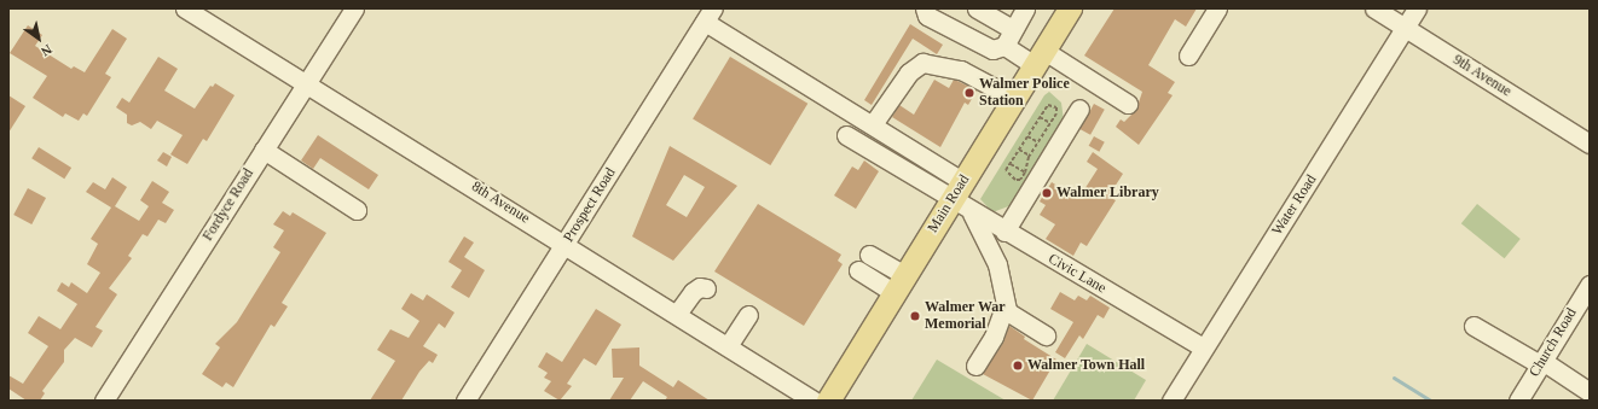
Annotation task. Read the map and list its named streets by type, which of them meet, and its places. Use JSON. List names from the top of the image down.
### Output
{
  "streets": {
    "main road": ["Main Road"],
    "street": [
      "9th Avenue",
      "8th Avenue",
      "Fordyce Road",
      "Prospect Road",
      "Water Road",
      "Civic Lane",
      "Church Road"
    ]
  },
  "crossings": [
    ["9th Avenue", "Water Road"],
    ["8th Avenue", "Fordyce Road"],
    ["8th Avenue", "Prospect Road"],
    ["Main Road", "Civic Lane"],
    ["Water Road", "Civic Lane"]
  ],
  "places": [
    "Walmer Police Station",
    "Walmer Library",
    "Walmer War Memorial",
    "Walmer Town Hall"
  ],
  "north": "bottom right"
}
